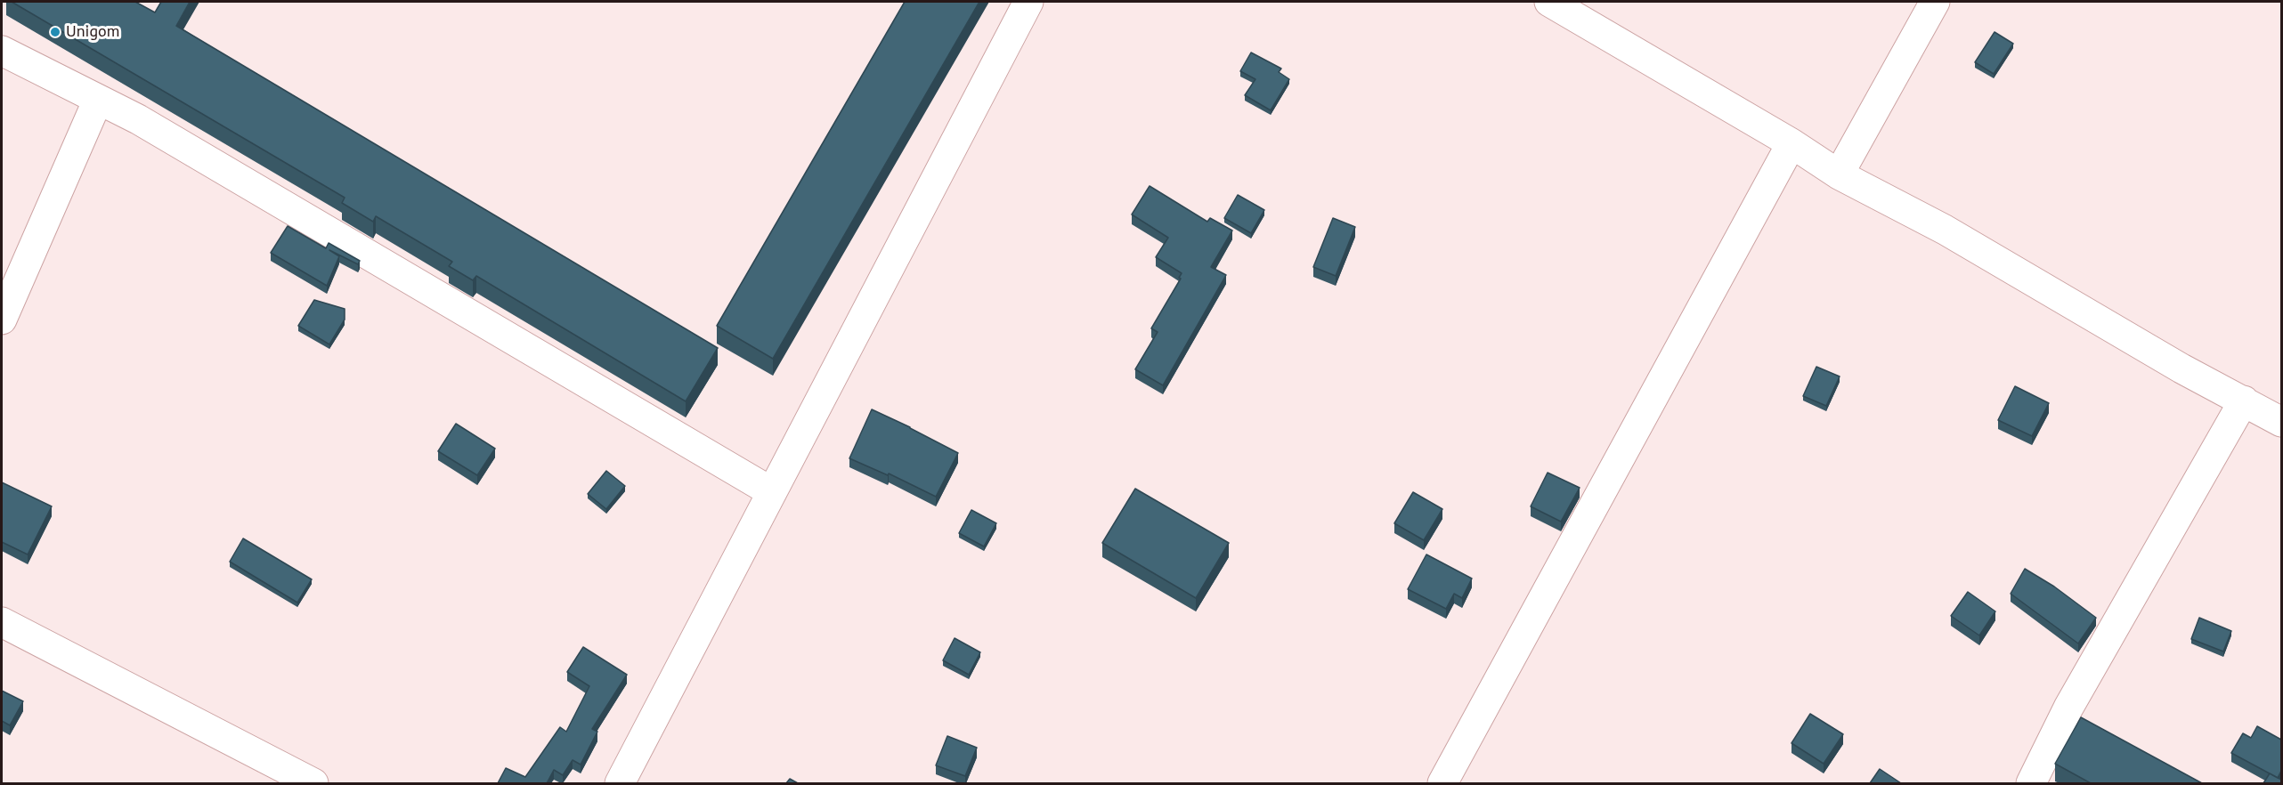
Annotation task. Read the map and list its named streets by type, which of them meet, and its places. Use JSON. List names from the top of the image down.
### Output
{
  "places": ["Unigom"]
}
